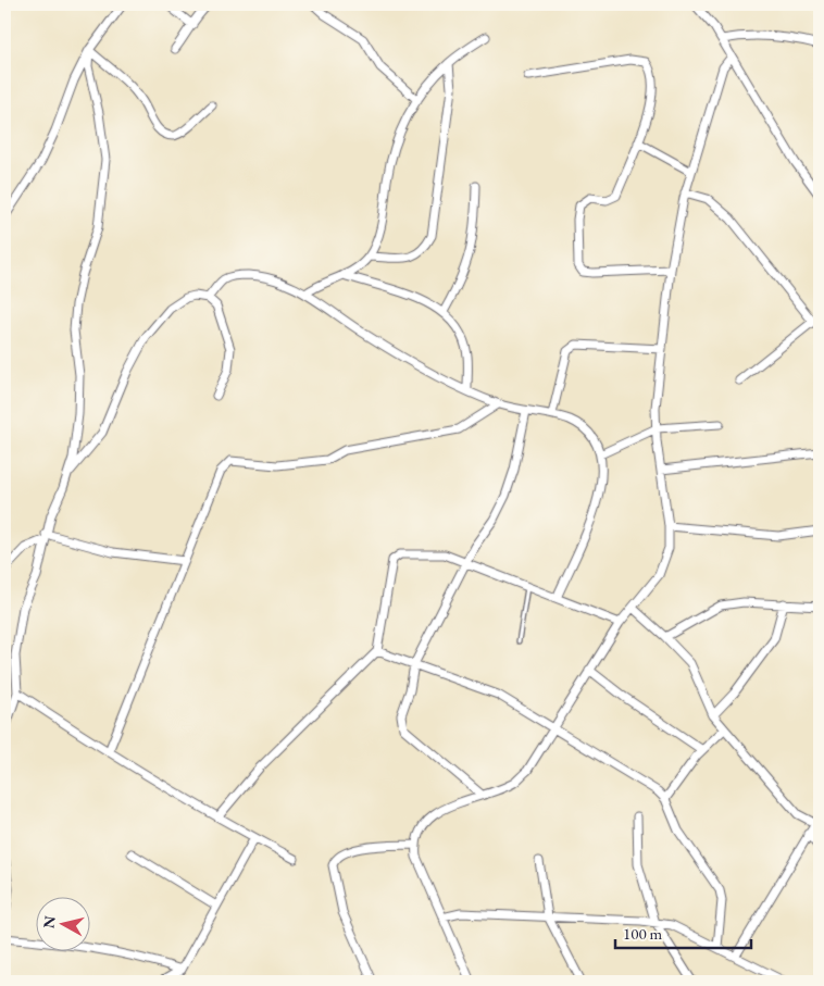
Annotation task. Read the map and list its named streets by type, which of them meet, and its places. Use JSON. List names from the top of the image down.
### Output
{
  "scale_bar": "100 m",
  "north": "left"
}
